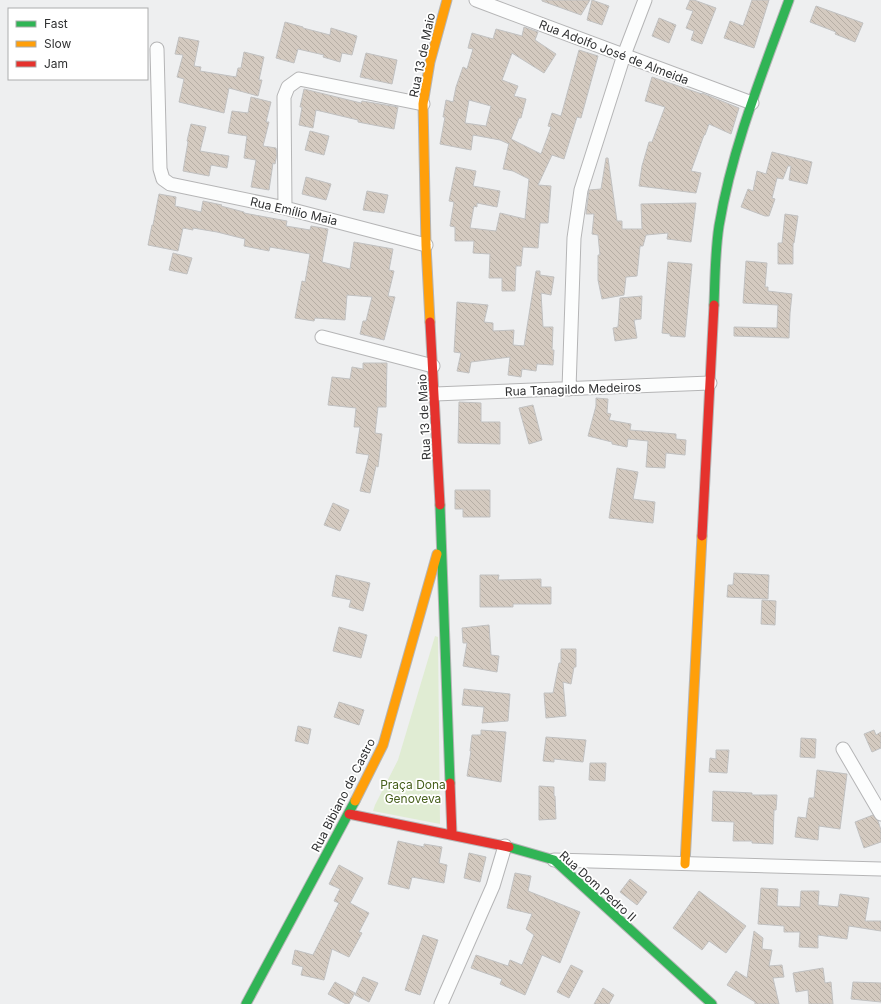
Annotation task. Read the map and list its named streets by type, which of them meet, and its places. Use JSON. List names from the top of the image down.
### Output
{
  "streets": {
    "main road": ["Rua 13 de Maio", "Rua Bibiano de Castro", "Rua Dom Pedro II"],
    "street": ["Rua Adolfo José de Almeida", "Rua Emílio Maia", "Rua Tanagildo Medeiros"]
  },
  "crossings": [
    ["Rua 13 de Maio", "Rua Emílio Maia"],
    ["Rua 13 de Maio", "Rua Tanagildo Medeiros"],
    ["Rua 13 de Maio", "Rua Bibiano de Castro"],
    ["Rua 13 de Maio", "Rua Dom Pedro II"],
    ["Rua Bibiano de Castro", "Rua Dom Pedro II"]
  ],
  "parks": ["Praça Dona Genoveva"],
  "legend": ["Fast", "Slow", "Jam"]
}
